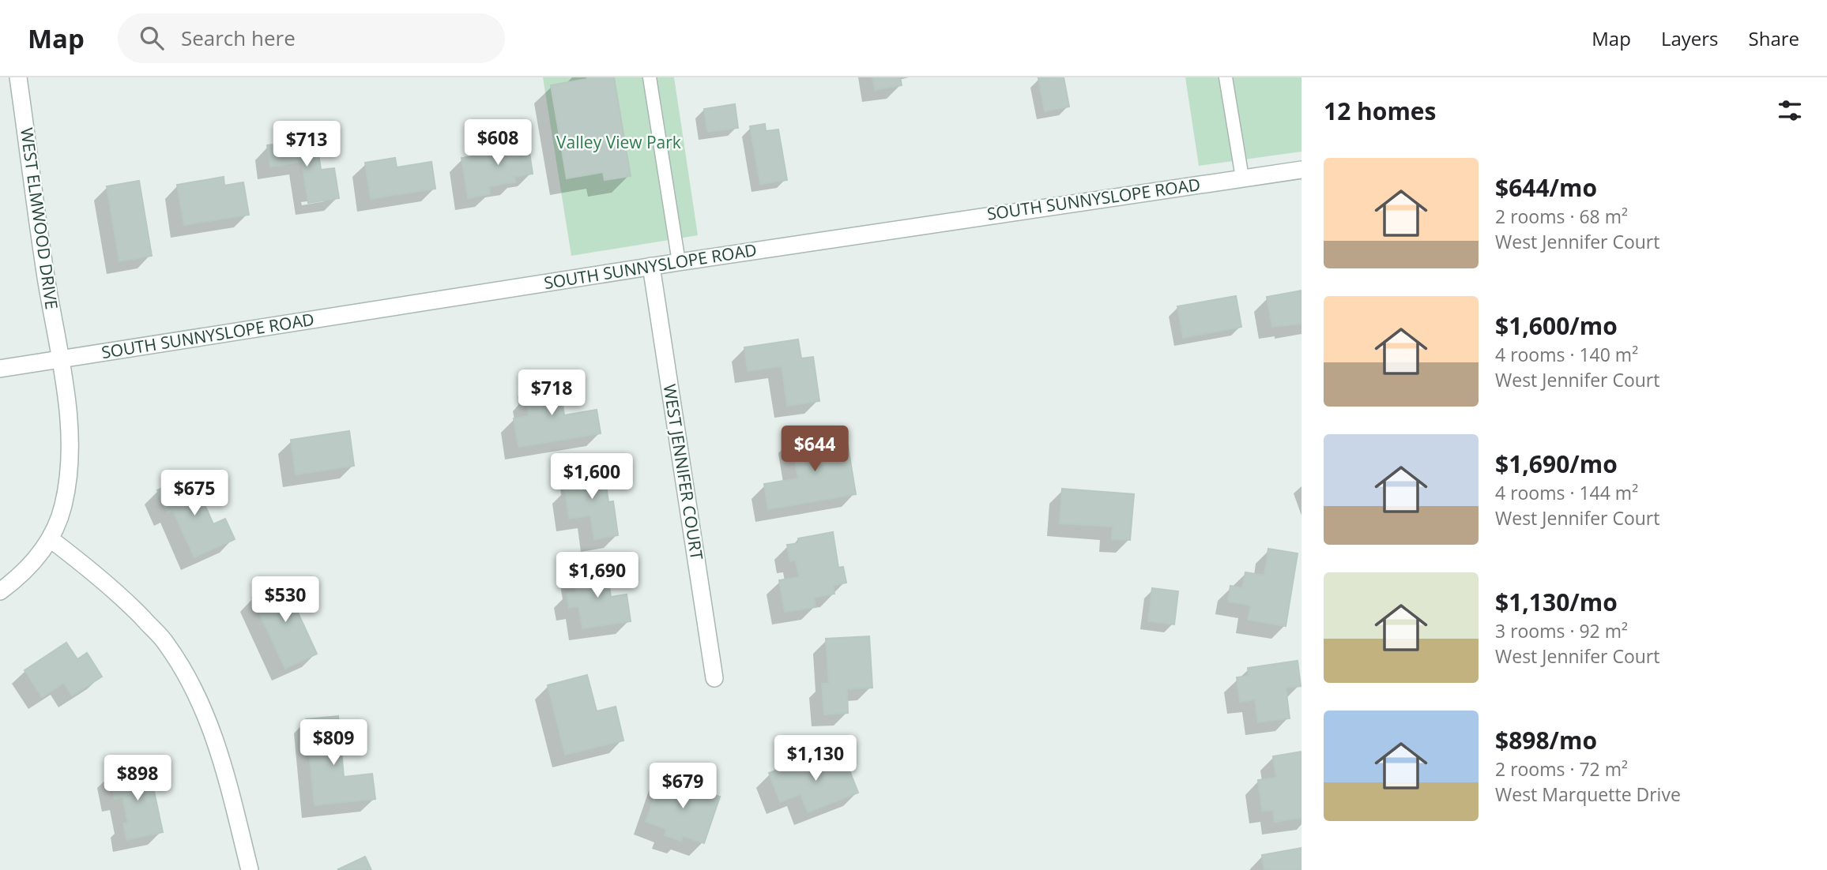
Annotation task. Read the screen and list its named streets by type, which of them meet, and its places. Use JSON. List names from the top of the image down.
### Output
{
  "streets": {
    "street": ["SOUTH SUNNYSLOPE ROAD", "WEST ELMWOOD DRIVE", "WEST JENNIFER COURT"]
  },
  "crossings": [
    ["SOUTH SUNNYSLOPE ROAD", "WEST ELMWOOD DRIVE"],
    ["SOUTH SUNNYSLOPE ROAD", "WEST JENNIFER COURT"]
  ],
  "parks": ["Valley View Park"],
  "page": {
    "header": "Map",
    "search": "Search here",
    "nav": ["Map", "Layers", "Share"],
    "heading": "12 homes",
    "price": [
      "$608",
      "$713",
      "$718",
      "$644",
      "$1,600",
      "$675",
      "$1,690",
      "$530",
      "$809",
      "$1,130",
      "$898",
      "$679"
    ],
    "list": [
      {
        "name": "$644/mo",
        "note": "2 rooms · 68 m² · West Jennifer Court"
      },
      {
        "name": "$1,600/mo",
        "note": "4 rooms · 140 m² · West Jennifer Court"
      },
      {
        "name": "$1,690/mo",
        "note": "4 rooms · 144 m² · West Jennifer Court"
      },
      {
        "name": "$1,130/mo",
        "note": "3 rooms · 92 m² · West Jennifer Court"
      },
      {
        "name": "$898/mo",
        "note": "2 rooms · 72 m² · West Marquette Drive"
      }
    ]
  }
}
